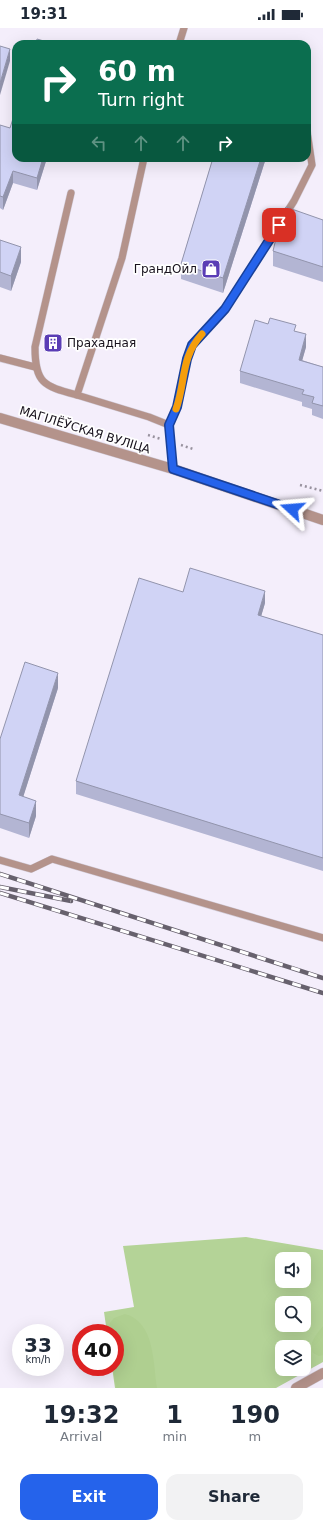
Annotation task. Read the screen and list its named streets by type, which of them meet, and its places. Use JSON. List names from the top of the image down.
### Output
{
  "streets": {
    "street": ["МАГІЛЁЎСКАЯ ВУЛІЦА"]
  },
  "places": {
    "shop": ["ГрандОйл"],
    "building": ["Прахадная"]
  },
  "page": {
    "status": "19:31",
    "turn": ["60 m", "Turn right"],
    "speed": "33 km/h",
    "limit": "40",
    "eta": [
      "19:32",
      "Arrival",
      "1",
      "min",
      "190",
      "m"
    ],
    "buttons": ["Exit", "Share"]
  }
}
